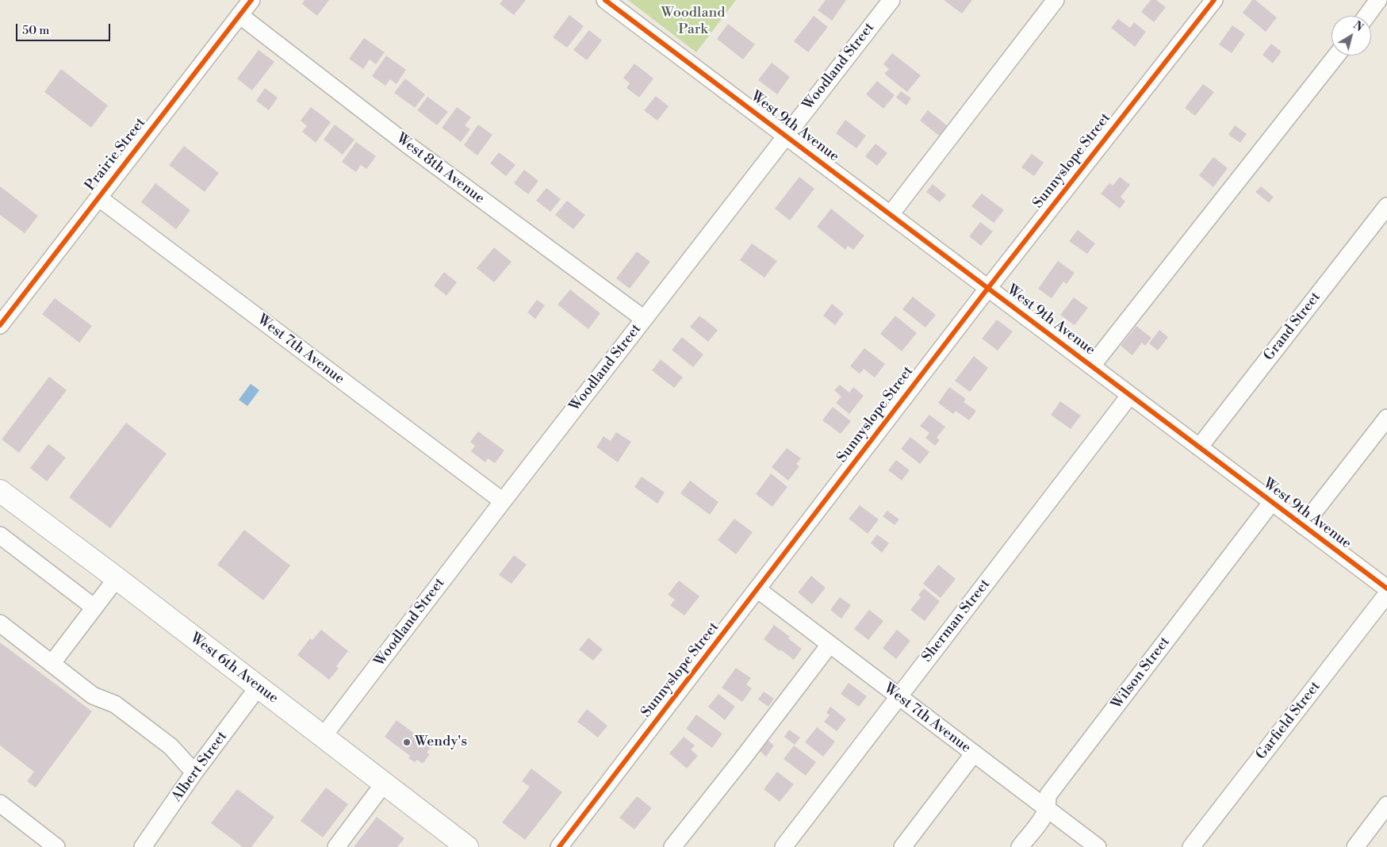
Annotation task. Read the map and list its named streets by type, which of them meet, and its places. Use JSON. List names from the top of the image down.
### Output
{
  "streets": {
    "main road": ["West 6th Avenue"],
    "street": [
      "Woodland Street",
      "West 9th Avenue",
      "Prairie Street",
      "Sunnyslope Street",
      "West 8th Avenue",
      "Grand Street",
      "West 7th Avenue",
      "Sherman Street",
      "Wilson Street",
      "Garfield Street",
      "Albert Street"
    ]
  },
  "crossings": [
    ["Woodland Street", "West 9th Avenue"],
    ["Woodland Street", "West 8th Avenue"],
    ["Woodland Street", "West 7th Avenue"],
    ["Woodland Street", "West 6th Avenue"],
    ["West 9th Avenue", "Sunnyslope Street"],
    ["West 9th Avenue", "Grand Street"],
    ["West 9th Avenue", "Sherman Street"],
    ["West 9th Avenue", "Wilson Street"],
    ["Prairie Street", "West 8th Avenue"],
    ["Prairie Street", "West 7th Avenue"],
    ["Sunnyslope Street", "West 7th Avenue"],
    ["West 7th Avenue", "Sherman Street"],
    ["West 7th Avenue", "Wilson Street"],
    ["West 6th Avenue", "Albert Street"]
  ],
  "parks": ["Woodland Park"],
  "places": ["Wendy's"],
  "scale_bar": "50 m",
  "north": "top right"
}
